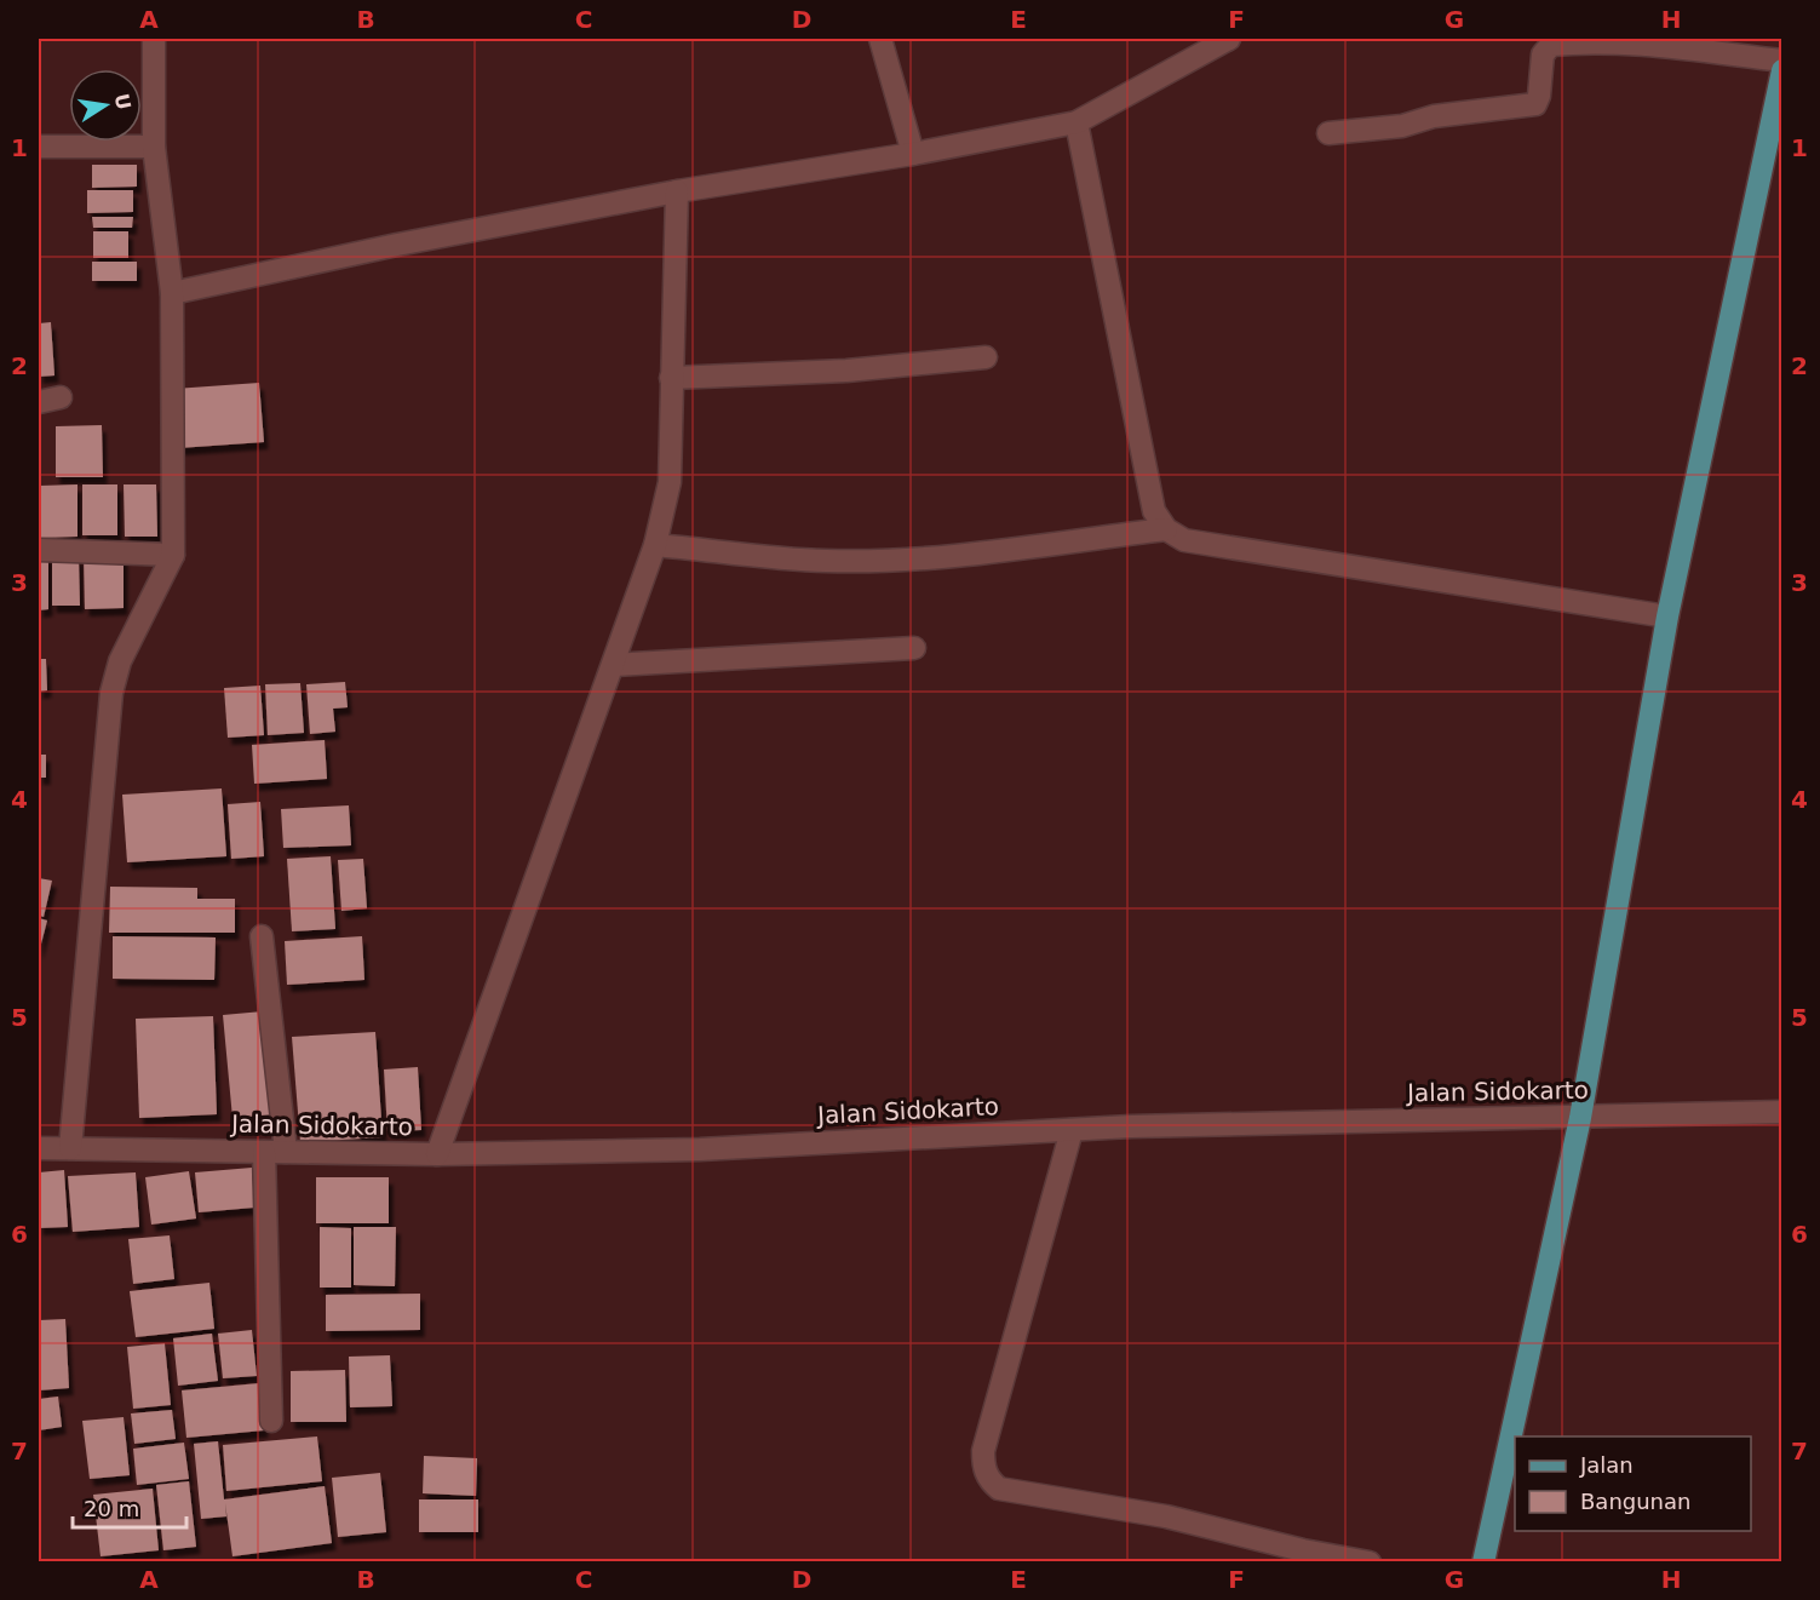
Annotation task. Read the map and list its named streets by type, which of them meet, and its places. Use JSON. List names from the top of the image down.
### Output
{
  "streets": {
    "street": ["Jalan Sidokarto"]
  },
  "legend": ["Jalan", "Bangunan"],
  "scale_bar": "20 m",
  "north": "right",
  "grid": {
    "columns": [
      "A",
      "B",
      "C",
      "D",
      "E",
      "F",
      "G",
      "H"
    ],
    "rows": [
      "1",
      "2",
      "3",
      "4",
      "5",
      "6",
      "7"
    ]
  }
}
